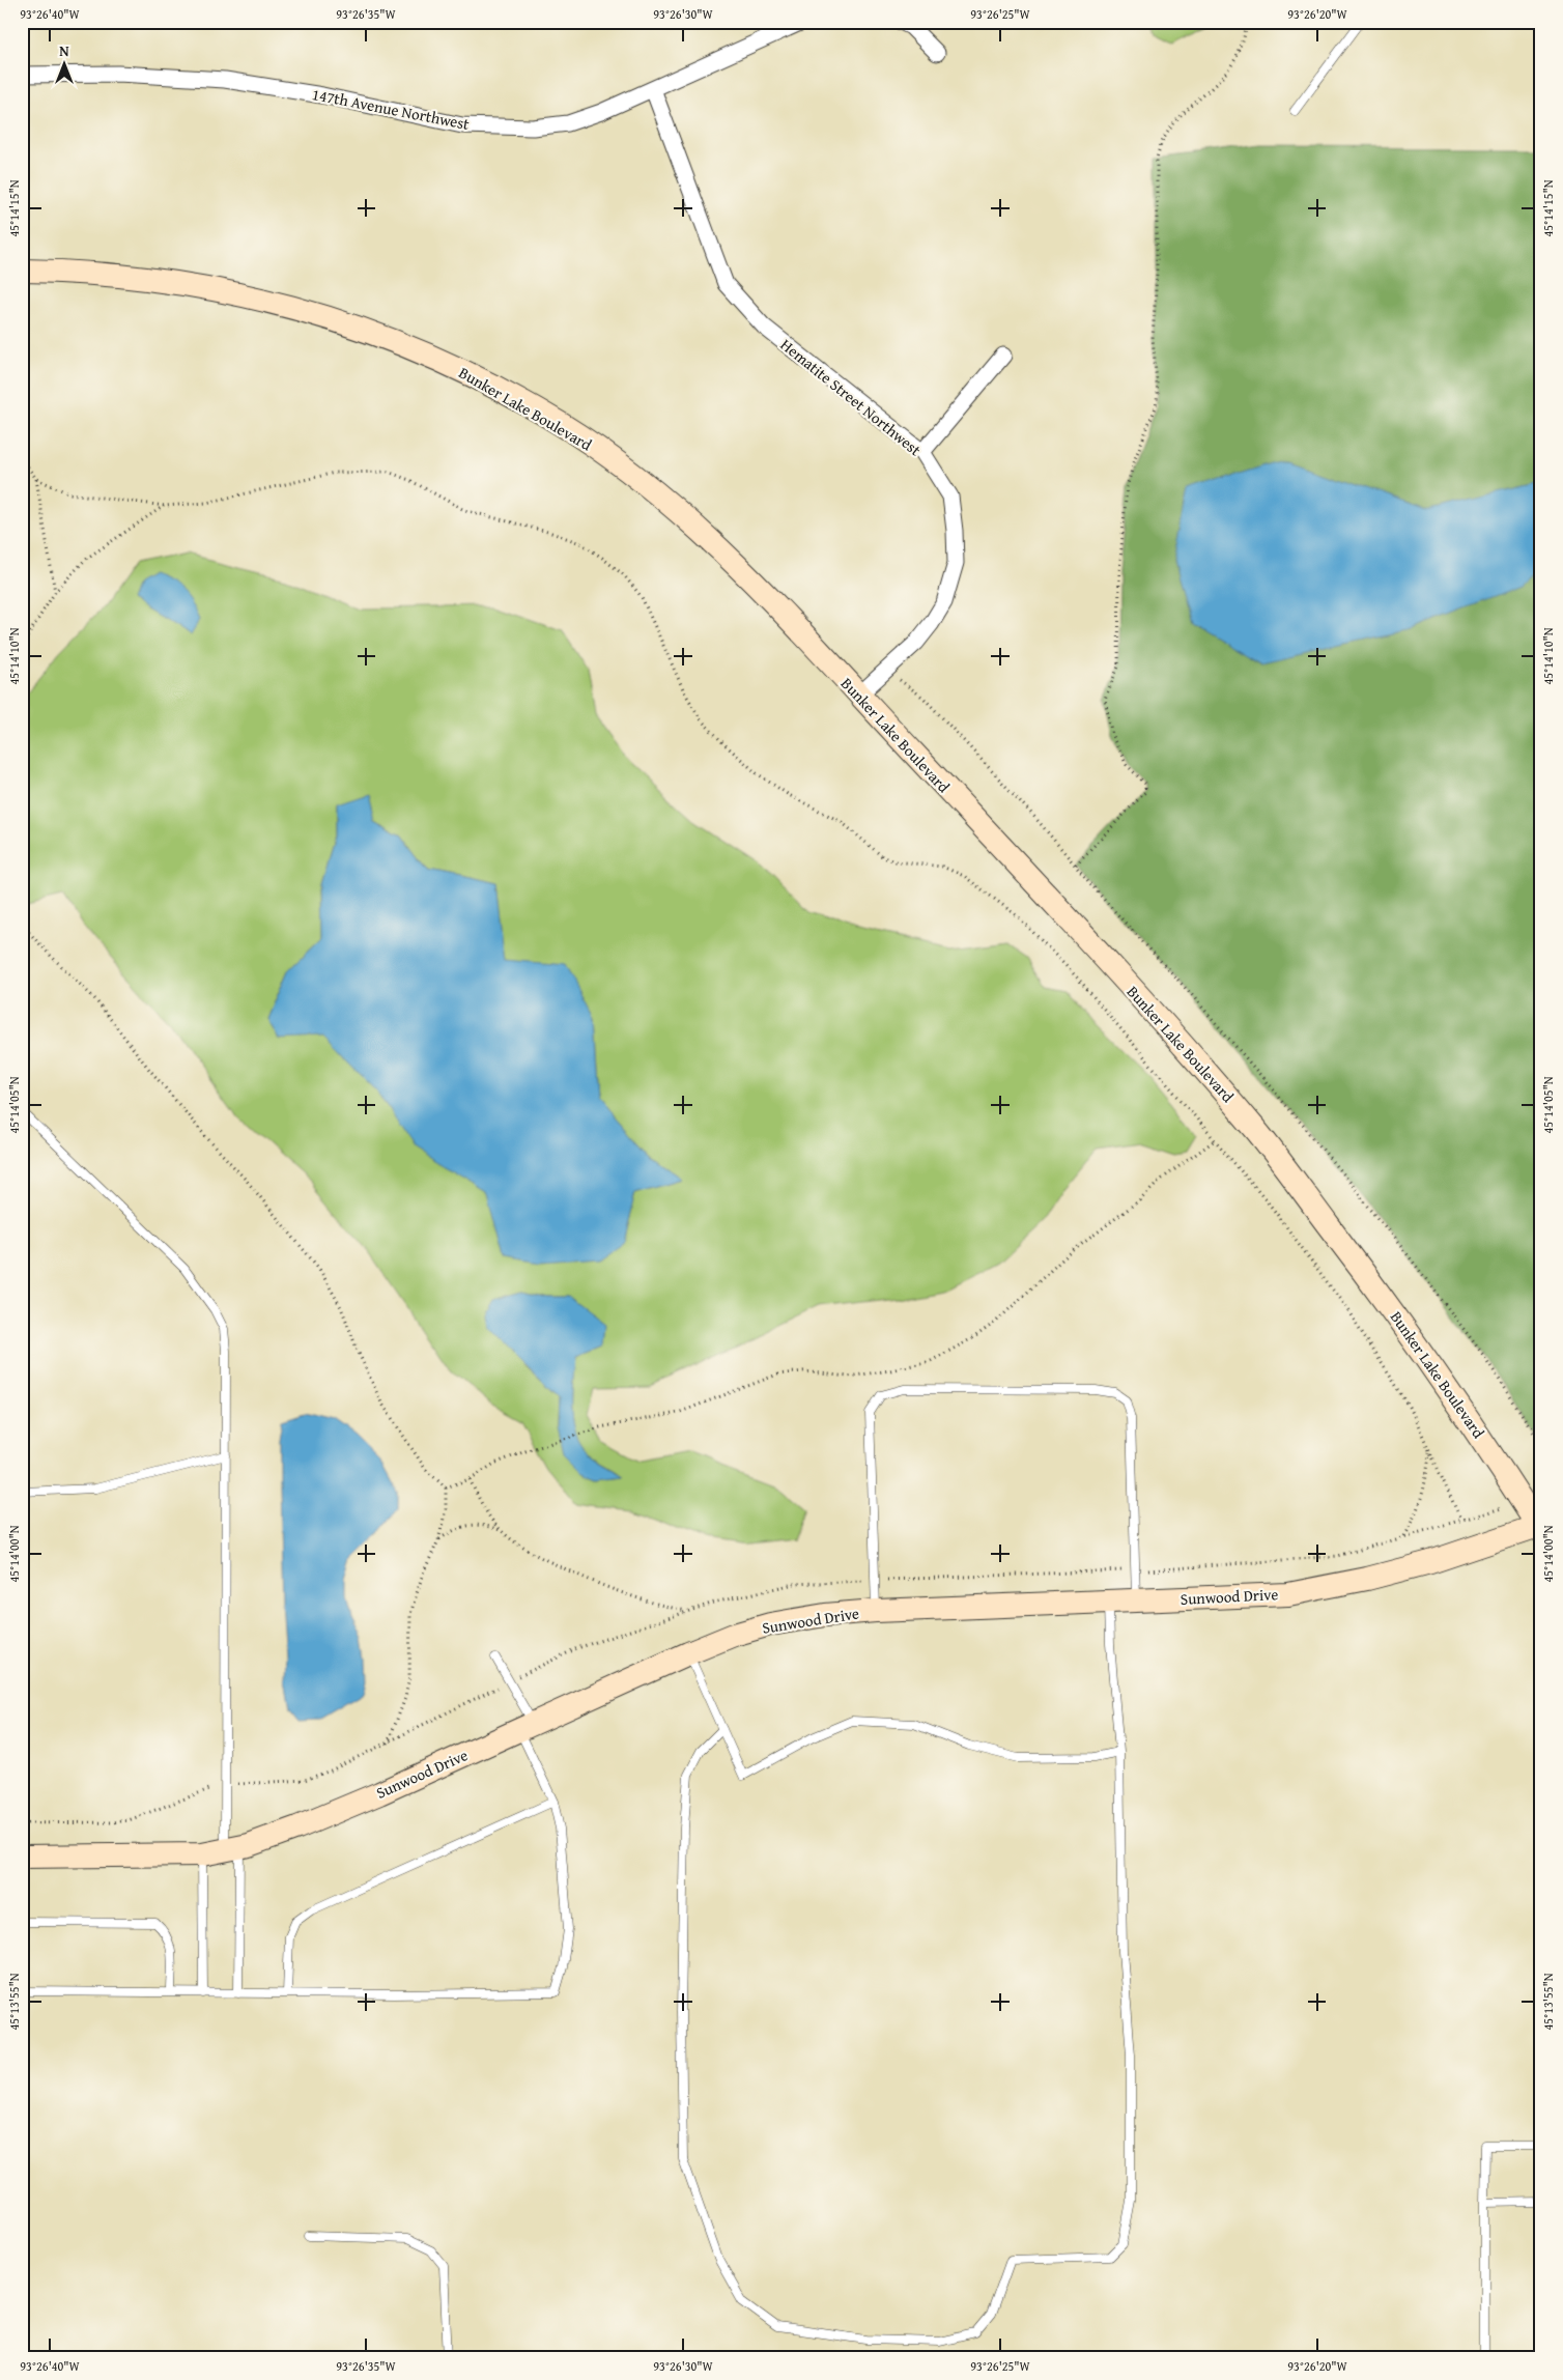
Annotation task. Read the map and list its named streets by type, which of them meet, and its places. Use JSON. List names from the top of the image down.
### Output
{
  "streets": {
    "main road": ["Bunker Lake Boulevard", "Sunwood Drive"],
    "street": ["147th Avenue Northwest", "Hematite Street Northwest"]
  },
  "crossings": [
    ["147th Avenue Northwest", "Hematite Street Northwest"],
    ["Hematite Street Northwest", "Bunker Lake Boulevard"],
    ["Bunker Lake Boulevard", "Sunwood Drive"]
  ],
  "north": "top",
  "coordinates": [
    "93°26'40\"W",
    "93°26'35\"W",
    "93°26'30\"W",
    "93°26'25\"W",
    "93°26'20\"W",
    "45°14'15\"N",
    "45°14'10\"N",
    "45°14'05\"N",
    "45°14'00\"N",
    "45°13'55\"N"
  ]
}
